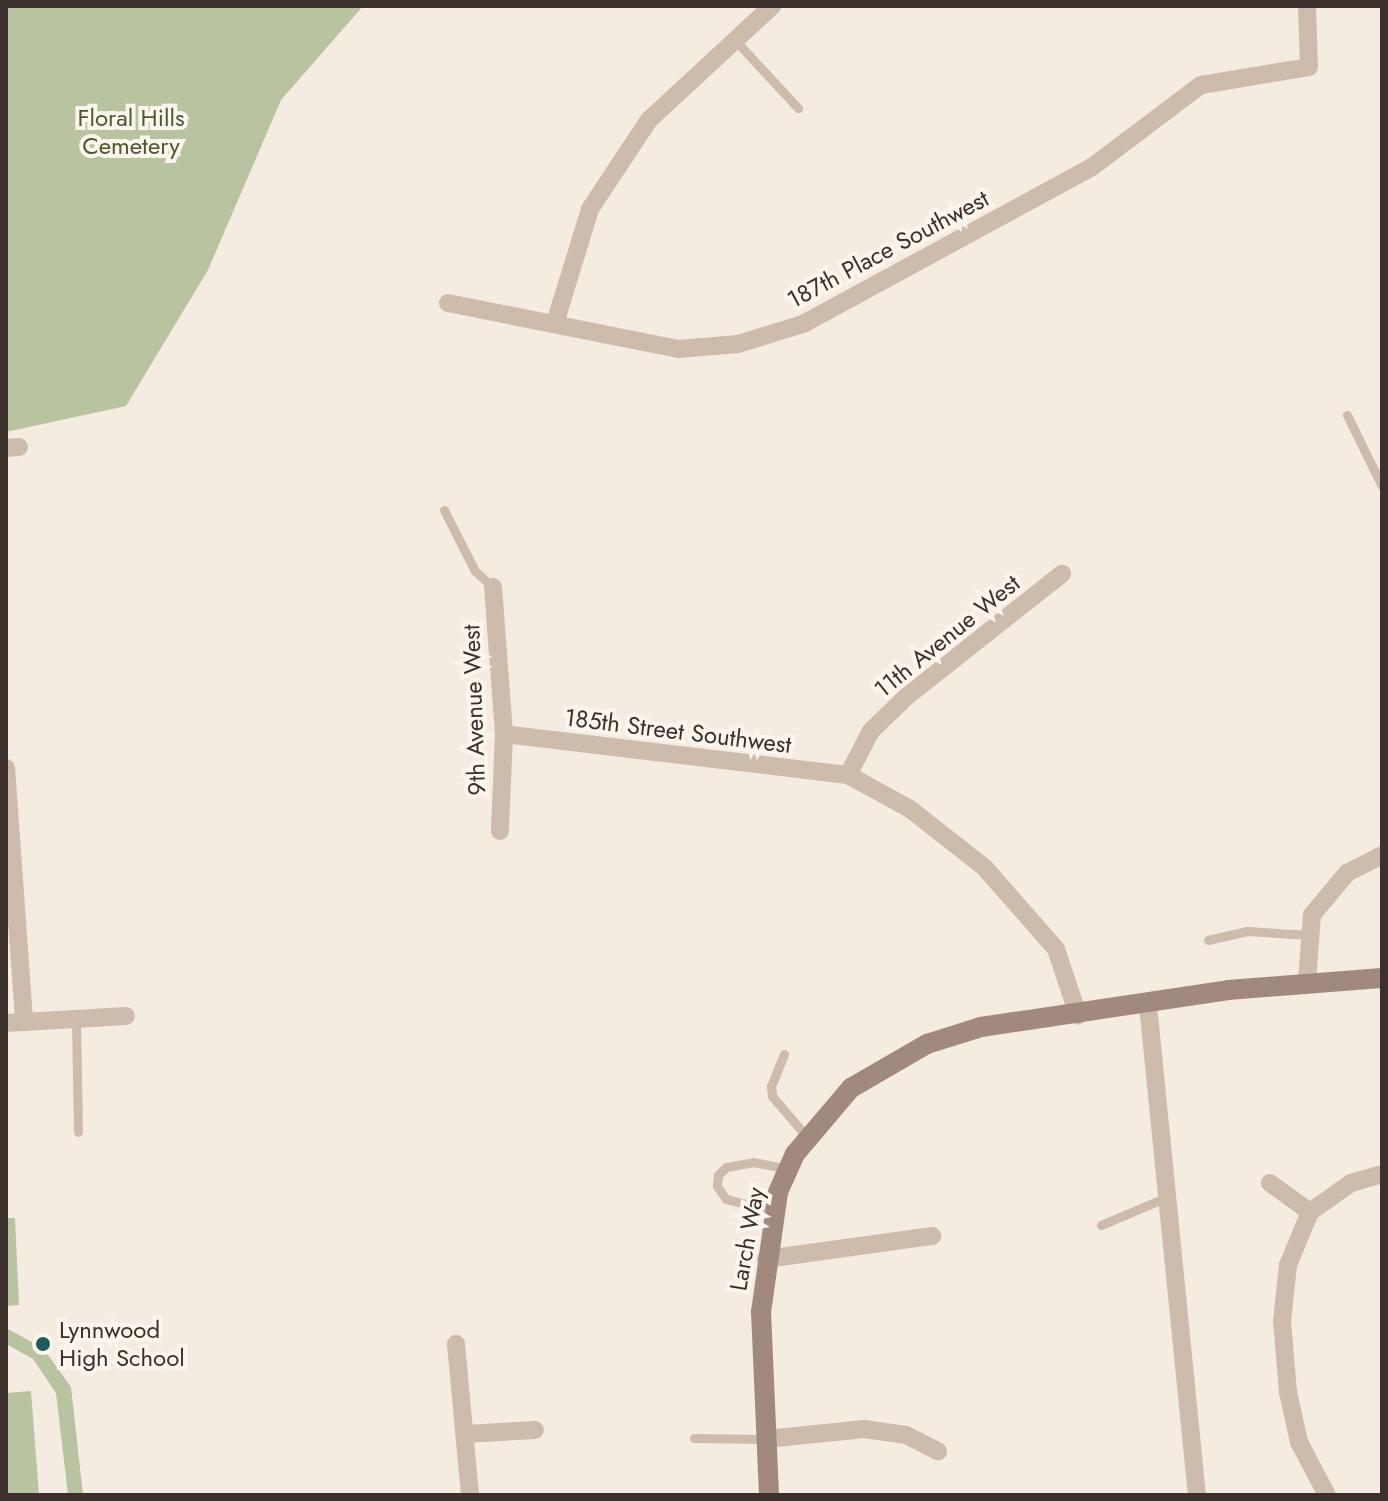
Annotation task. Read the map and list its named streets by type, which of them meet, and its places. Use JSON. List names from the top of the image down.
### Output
{
  "streets": {
    "main road": ["Larch Way"],
    "street": [
      "187th Place Southwest",
      "11th Avenue West",
      "9th Avenue West",
      "185th Street Southwest"
    ]
  },
  "crossings": [
    ["11th Avenue West", "185th Street Southwest"],
    ["9th Avenue West", "185th Street Southwest"]
  ],
  "parks": ["Floral Hills Cemetery"],
  "places": ["Lynnwood High School"]
}
